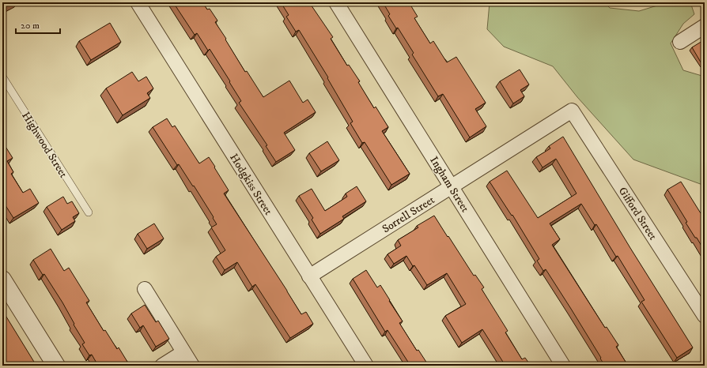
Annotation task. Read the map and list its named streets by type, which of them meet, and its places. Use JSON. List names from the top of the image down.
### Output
{
  "streets": {
    "street": [
      "Hodgkiss Street",
      "Ingham Street",
      "Gifford Street",
      "Sorrell Street"
    ],
    "lane": ["Highwood Street"]
  },
  "crossings": [
    ["Hodgkiss Street", "Sorrell Street"],
    ["Ingham Street", "Sorrell Street"],
    ["Gifford Street", "Sorrell Street"]
  ],
  "scale_bar": "20 m"
}
